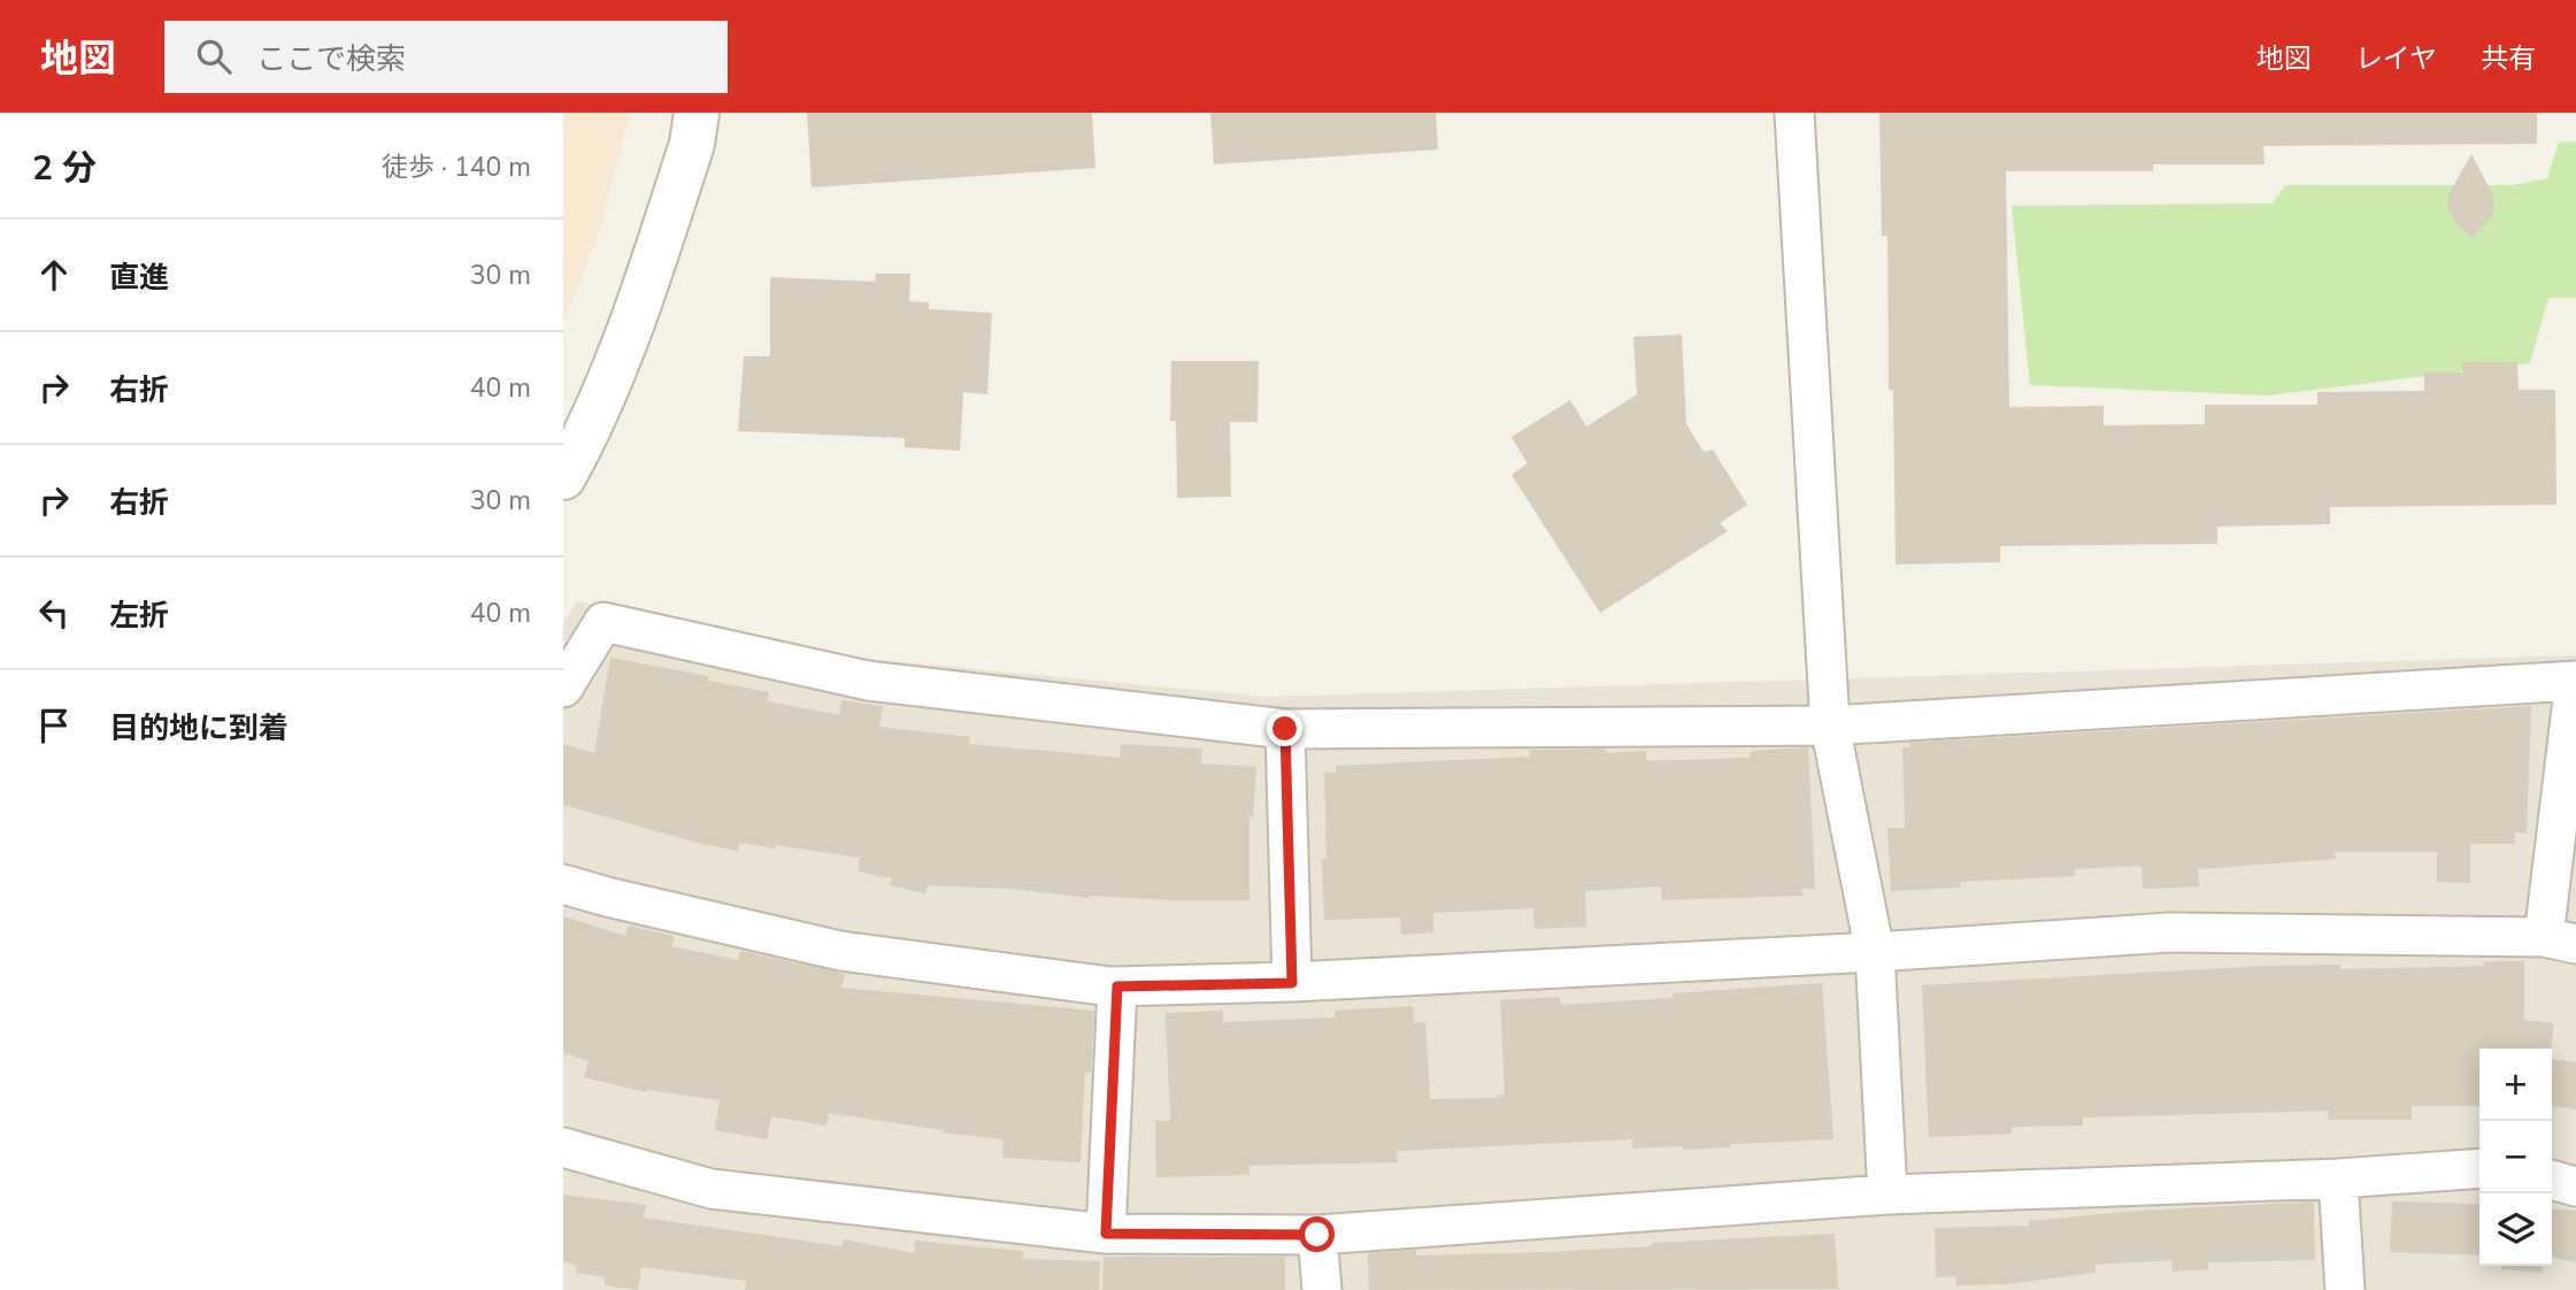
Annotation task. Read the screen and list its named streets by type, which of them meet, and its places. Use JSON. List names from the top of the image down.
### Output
{
  "page": {
    "header": "地図",
    "search": "ここで検索",
    "nav": ["地図", "レイヤ", "共有"],
    "heading": ["2 分", "徒歩 · 140 m"],
    "list": [
      ["直進", "30 m"],
      ["右折", "40 m"],
      ["右折", "30 m"],
      ["左折", "40 m"],
      "目的地に到着"
    ],
    "map_buttons": ["+", "−"]
  }
}
